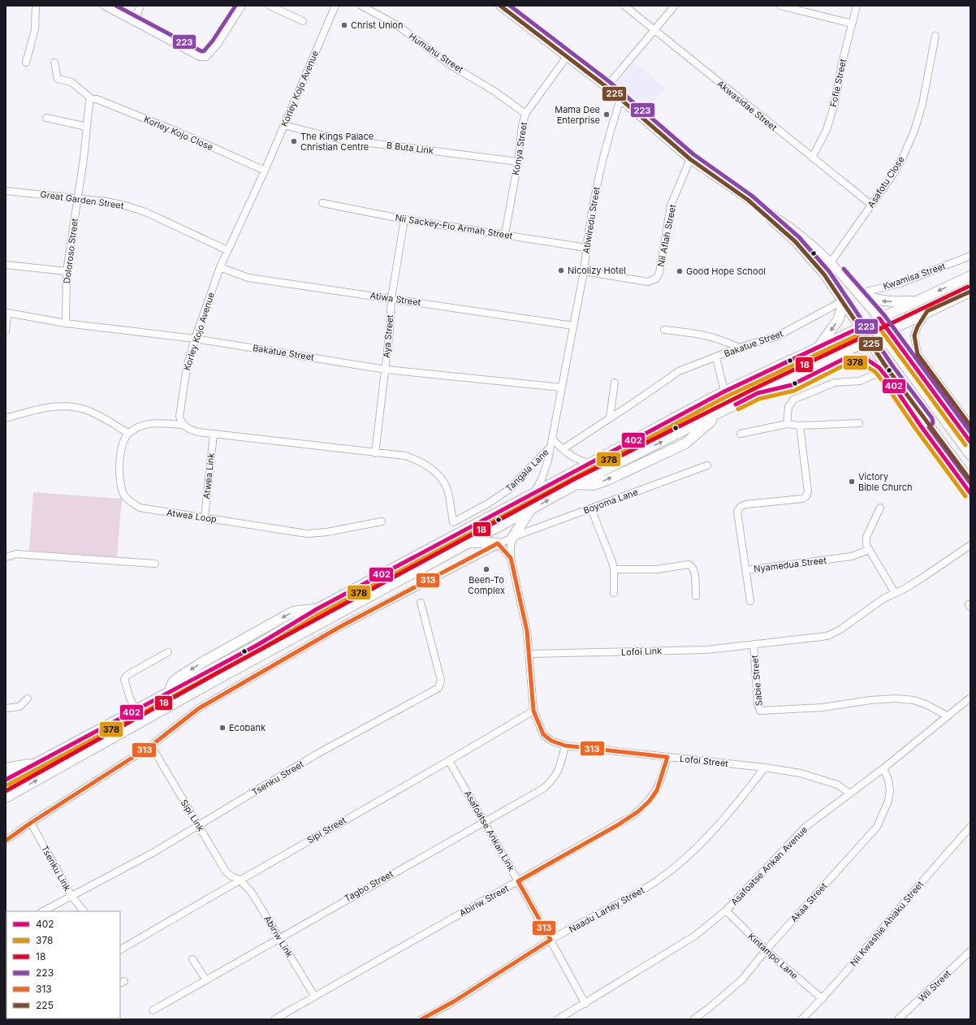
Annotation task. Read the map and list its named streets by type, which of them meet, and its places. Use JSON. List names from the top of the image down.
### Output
{
  "streets": {
    "street": [
      "Humahu Street",
      "Fofie Street",
      "Korley Kojo Avenue",
      "Akwasidae Street",
      "Korley Kojo Close",
      "B Buta Link",
      "Konya Street",
      "Asafotu Close",
      "Great Garden Street",
      "Atiwiredu Street",
      "Nii Sackey-Fio Armah Street",
      "Nii Aflah Street",
      "Doloroso Street",
      "Kwamisa Street",
      "Atiwa Street",
      "Aya Street",
      "Bakatue Street",
      "Tangala Lane",
      "Atwea Link",
      "Boyoma Lane",
      "Atwea Loop",
      "Nyamedua Street",
      "Lofoi Link",
      "Sabie Street",
      "Lofoi Street",
      "Tsenku Street",
      "Sipi Link",
      "Sipi Street",
      "Asafoatse Ankan Link",
      "Asafoatse Ankan Avenue",
      "Tsenku Link",
      "Tagbo Street",
      "Abiriw Street",
      "Akaa Street",
      "Naadu Lartey Street",
      "Nii Kwashie Ahiaku Street",
      "Abiriw Link",
      "Kintampo Lane",
      "Wli Street"
    ]
  },
  "crossings": [
    ["Humahu Street", "Konya Street"],
    ["Fofie Street", "Akwasidae Street"],
    ["Korley Kojo Avenue", "Korley Kojo Close"],
    ["Korley Kojo Avenue", "B Buta Link"],
    ["Korley Kojo Avenue", "Great Garden Street"],
    ["Korley Kojo Avenue", "Atiwa Street"],
    ["Korley Kojo Avenue", "Bakatue Street"],
    ["Korley Kojo Avenue", "Atwea Link"],
    ["Korley Kojo Avenue", "Atwea Loop"],
    ["Akwasidae Street", "Asafotu Close"],
    ["B Buta Link", "Konya Street"],
    ["Konya Street", "Nii Sackey-Fio Armah Street"],
    ["Great Garden Street", "Doloroso Street"],
    ["Atiwiredu Street", "Nii Sackey-Fio Armah Street"],
    ["Atiwiredu Street", "Nii Aflah Street"],
    ["Atiwiredu Street", "Atiwa Street"],
    ["Atiwiredu Street", "Bakatue Street"],
    ["Atiwiredu Street", "Tangala Lane"],
    ["Nii Sackey-Fio Armah Street", "Aya Street"],
    ["Doloroso Street", "Bakatue Street"],
    ["Atiwa Street", "Aya Street"],
    ["Aya Street", "Bakatue Street"],
    ["Aya Street", "Tangala Lane"],
    ["Atwea Link", "Atwea Loop"],
    ["Boyoma Lane", "Lofoi Street"],
    ["Boyoma Lane", "Sipi Link"],
    ["Boyoma Lane", "Tsenku Link"],
    ["Lofoi Link", "Sabie Street"],
    ["Lofoi Link", "Lofoi Street"],
    ["Sabie Street", "Asafoatse Ankan Avenue"],
    ["Lofoi Street", "Sipi Street"],
    ["Lofoi Street", "Asafoatse Ankan Avenue"],
    ["Lofoi Street", "Tagbo Street"],
    ["Lofoi Street", "Abiriw Street"],
    ["Lofoi Street", "Naadu Lartey Street"],
    ["Tsenku Street", "Sipi Link"],
    ["Tsenku Street", "Tsenku Link"],
    ["Sipi Link", "Sipi Street"],
    ["Sipi Link", "Abiriw Link"],
    ["Sipi Street", "Asafoatse Ankan Link"],
    ["Sipi Street", "Abiriw Link"],
    ["Asafoatse Ankan Link", "Asafoatse Ankan Avenue"],
    ["Asafoatse Ankan Link", "Tagbo Street"],
    ["Asafoatse Ankan Link", "Abiriw Street"],
    ["Asafoatse Ankan Link", "Naadu Lartey Street"],
    ["Asafoatse Ankan Avenue", "Akaa Street"],
    ["Asafoatse Ankan Avenue", "Kintampo Lane"],
    ["Tagbo Street", "Abiriw Link"],
    ["Abiriw Street", "Abiriw Link"],
    ["Akaa Street", "Kintampo Lane"],
    ["Nii Kwashie Ahiaku Street", "Kintampo Lane"]
  ],
  "places": [
    "Christ Union",
    "Mama Dee Enterprise",
    "The Kings Palace Christian Centre",
    "Nicolizy Hotel",
    "Good Hope School",
    "Victory Bible Church",
    "Been-To Complex",
    "Ecobank"
  ],
  "lines": [
    "transit line 223",
    "transit line 225",
    "transit line 18",
    "transit line 402",
    "transit line 378",
    "transit line 313"
  ],
  "legend": [
    "402",
    "378",
    "18",
    "223",
    "313",
    "225"
  ]
}
